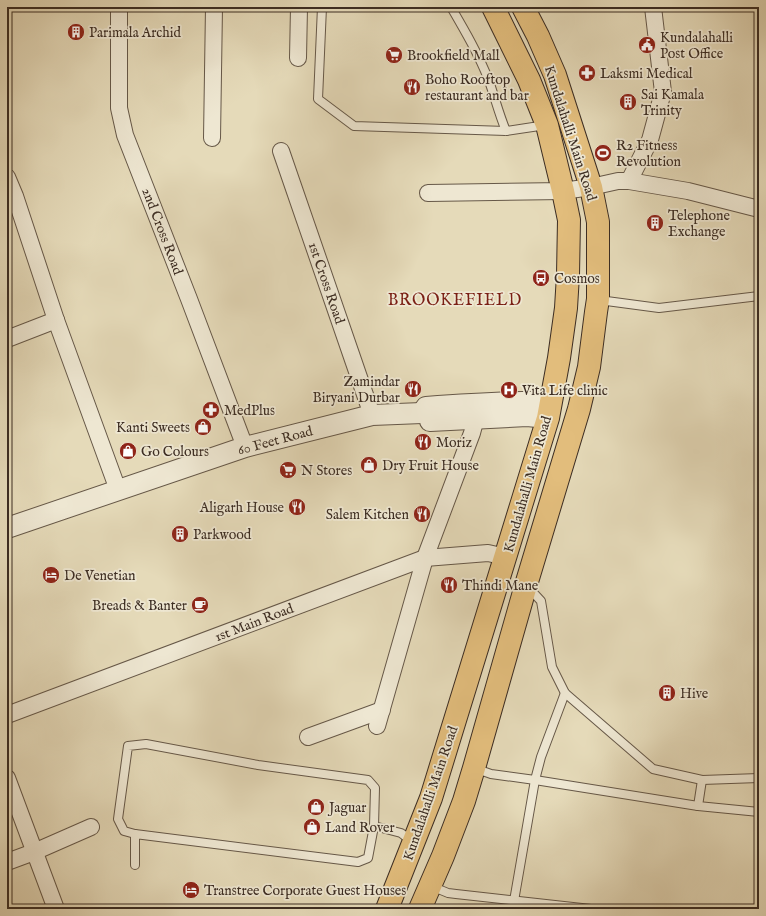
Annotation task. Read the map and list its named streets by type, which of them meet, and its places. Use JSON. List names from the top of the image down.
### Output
{
  "streets": {
    "main road": ["Kundalahalli Main Road"],
    "street": [
      "2nd Cross Road",
      "1st Cross Road",
      "60 Feet Road",
      "1st Main Road"
    ]
  },
  "crossings": [
    ["Kundalahalli Main Road", "1st Main Road"],
    ["2nd Cross Road", "60 Feet Road"],
    ["1st Cross Road", "60 Feet Road"]
  ],
  "districts": ["BROOKEFIELD"],
  "places": {
    "building": [
      "Parimala Archid",
      "Sai Kamala Trinity",
      "Telephone Exchange",
      "Parkwood",
      "Hive"
    ],
    "public building": ["Kundalahalli Post Office"],
    "supermarket": ["Brookfield Mall", "N Stores"],
    "pharmacy": ["Laksmi Medical", "MedPlus"],
    "restaurant": [
      "Boho Rooftop restaurant and bar",
      "Zamindar Biryani Durbar",
      "Moriz",
      "Aligarh House",
      "Salem Kitchen",
      "Thindi Mane"
    ],
    "sports": ["R2 Fitness Revolution"],
    "bus stop": ["Cosmos"],
    "hospital": ["Vita Life clinic"],
    "shop": [
      "Kanti Sweets",
      "Go Colours",
      "Dry Fruit House",
      "Jaguar",
      "Land Rover"
    ],
    "hotel": ["De Venetian", "Transtree Corporate Guest Houses"],
    "cafe": ["Breads & Banter"]
  }
}
